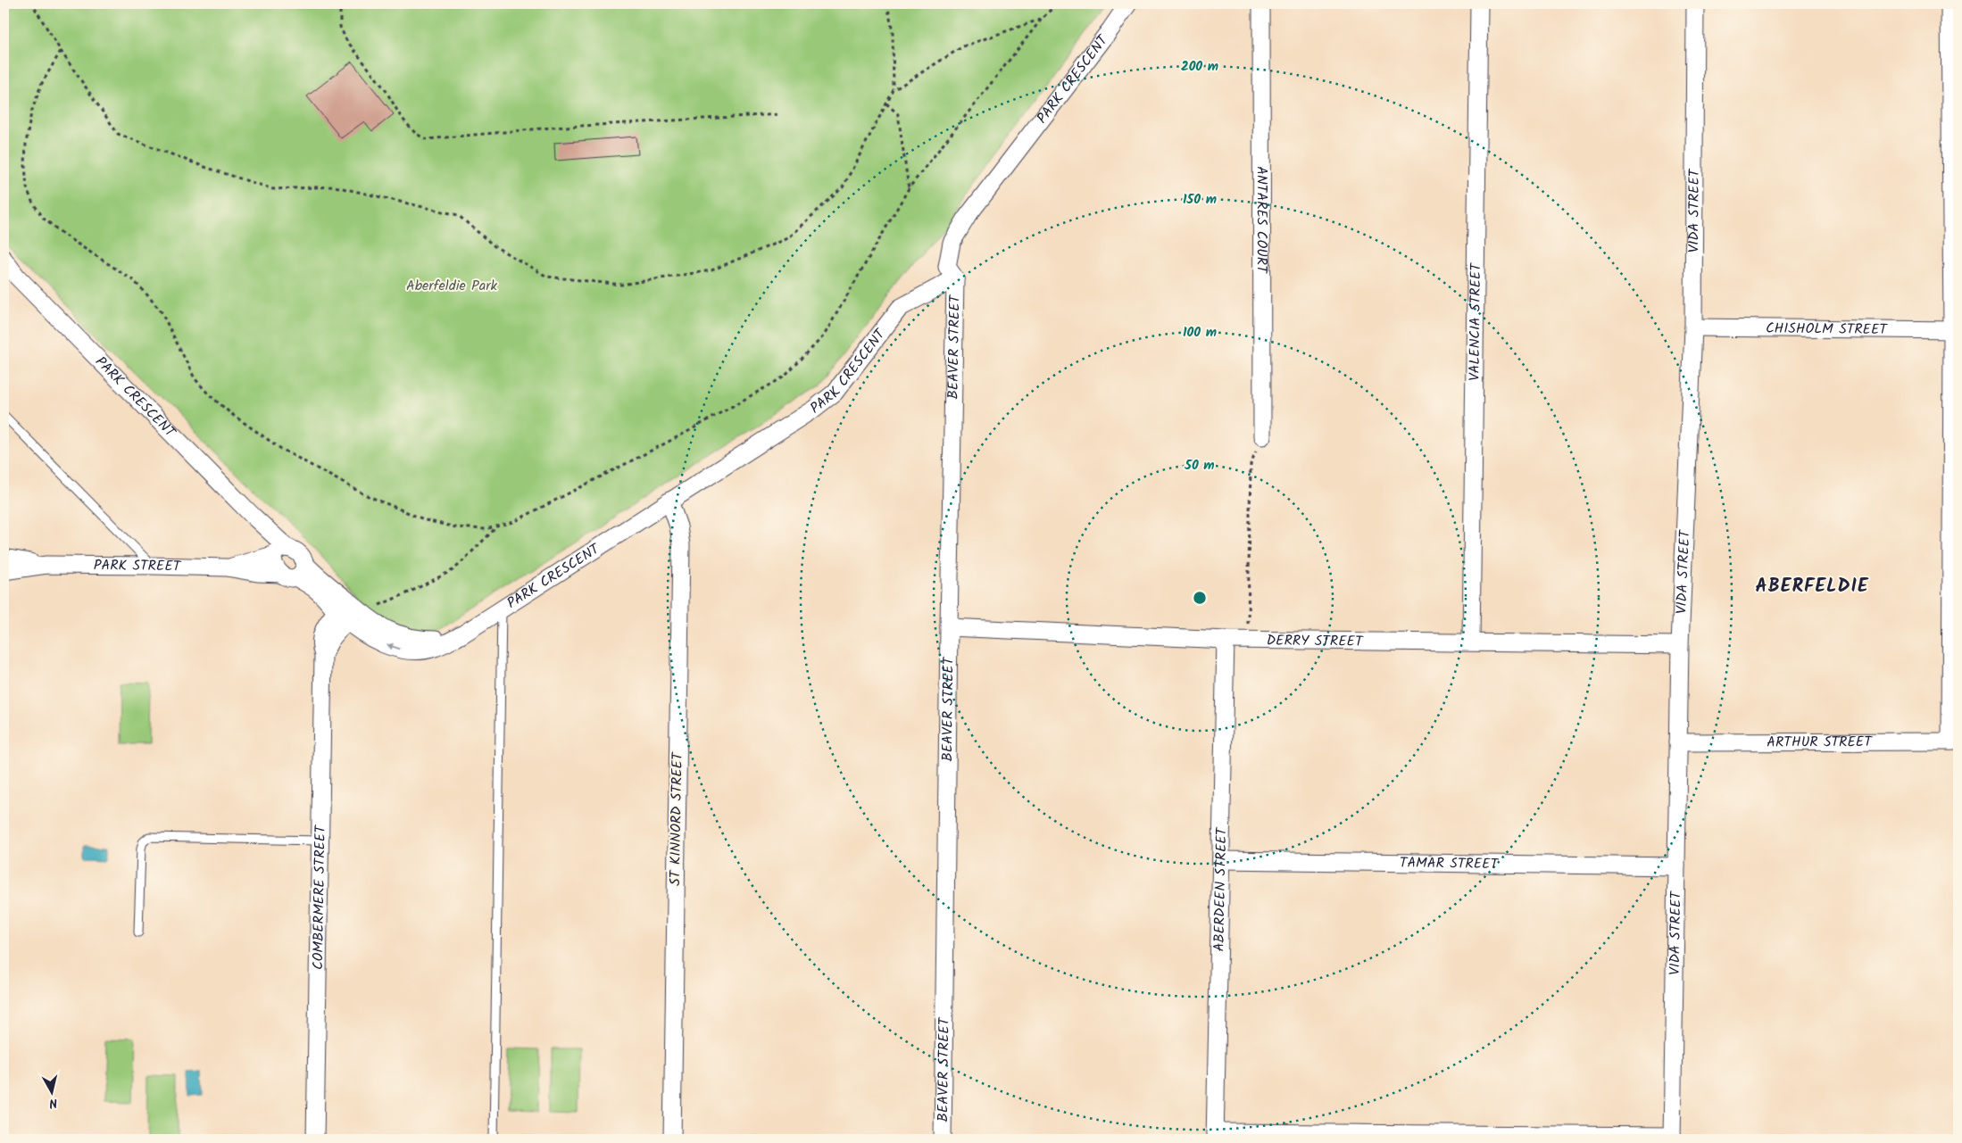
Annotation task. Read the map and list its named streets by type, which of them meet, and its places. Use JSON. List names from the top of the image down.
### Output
{
  "streets": {
    "street": [
      "PARK CRESCENT",
      "VIDA STREET",
      "ANTARES COURT",
      "VALENCIA STREET",
      "CHISHOLM STREET",
      "BEAVER STREET",
      "PARK STREET",
      "DERRY STREET",
      "ARTHUR STREET",
      "ST KINNORD STREET",
      "TAMAR STREET",
      "ABERDEEN STREET",
      "COMBERMERE STREET"
    ]
  },
  "crossings": [
    ["PARK CRESCENT", "BEAVER STREET"],
    ["PARK CRESCENT", "PARK STREET"],
    ["PARK CRESCENT", "ST KINNORD STREET"],
    ["PARK CRESCENT", "COMBERMERE STREET"],
    ["VIDA STREET", "CHISHOLM STREET"],
    ["VIDA STREET", "DERRY STREET"],
    ["VIDA STREET", "ARTHUR STREET"],
    ["VIDA STREET", "TAMAR STREET"],
    ["VALENCIA STREET", "DERRY STREET"],
    ["BEAVER STREET", "DERRY STREET"],
    ["DERRY STREET", "ABERDEEN STREET"],
    ["TAMAR STREET", "ABERDEEN STREET"]
  ],
  "districts": ["ABERFELDIE"],
  "parks": ["Aberfeldie Park"],
  "north": "bottom",
  "rings": [
    "200 m",
    "150 m",
    "100 m",
    "50 m"
  ]
}
